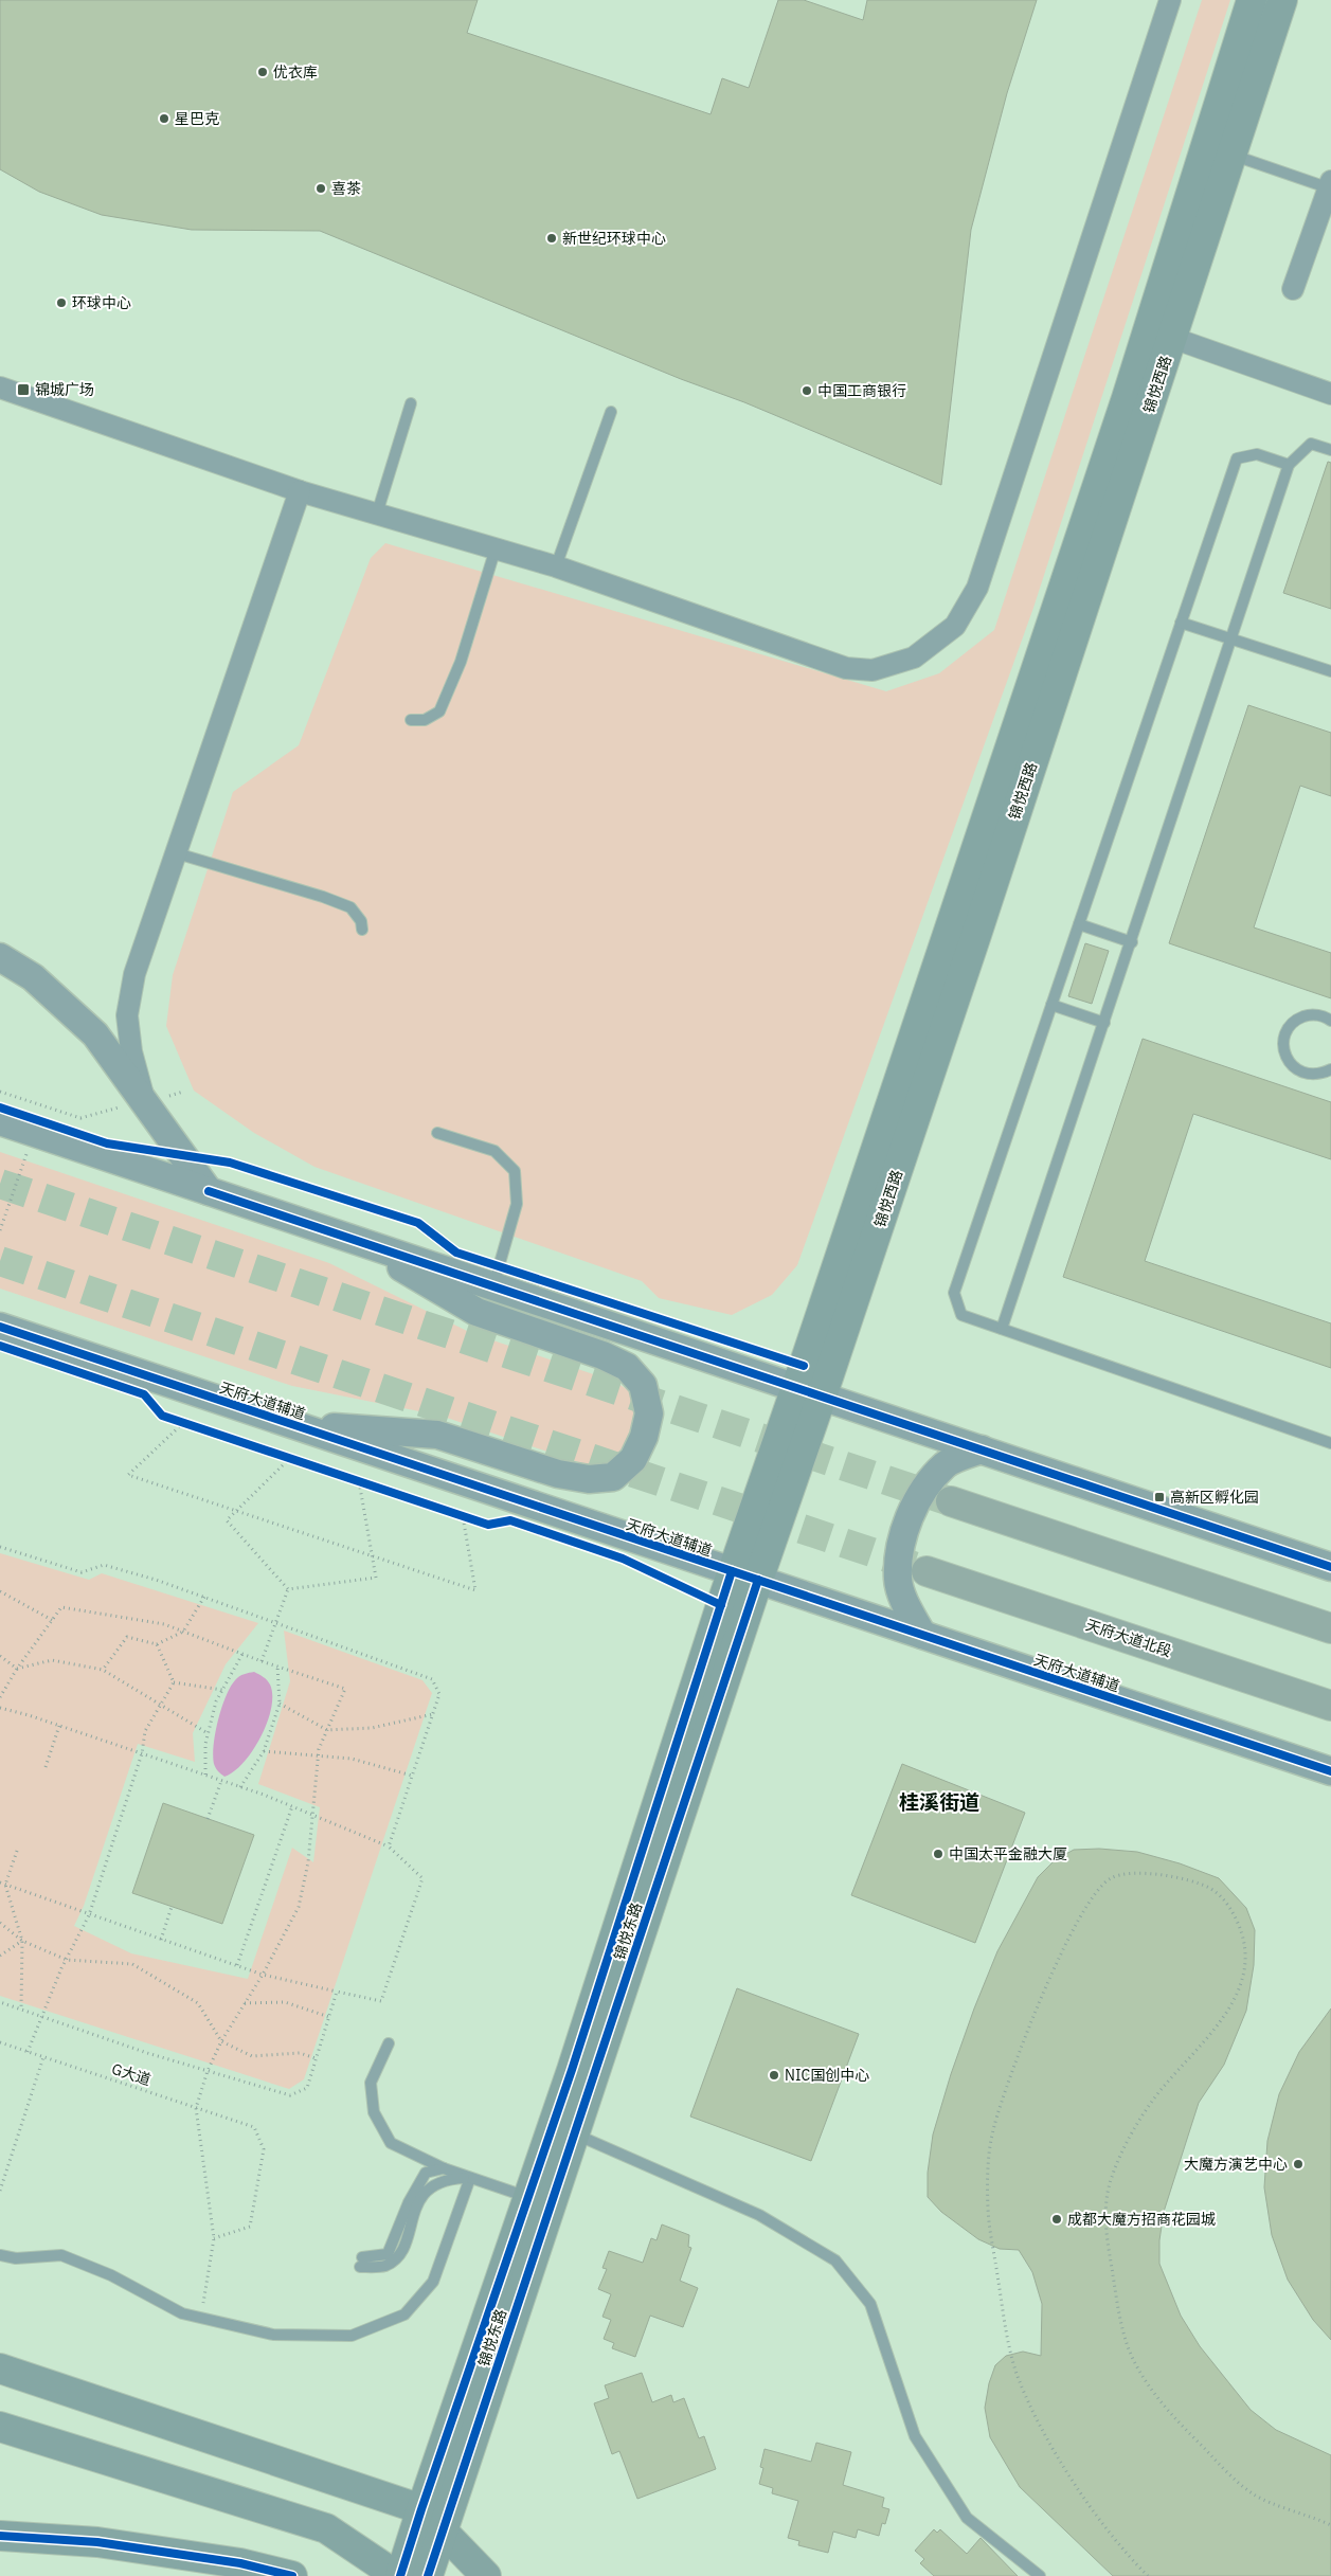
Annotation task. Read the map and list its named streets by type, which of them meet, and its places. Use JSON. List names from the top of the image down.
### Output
{
  "streets": {
    "main road": ["锦悦西路", "天府大道北段", "锦悦东路"],
    "street": ["天府大道辅道"],
    "path": ["G大道"]
  },
  "crossings": [
    ["锦悦西路", "天府大道辅道"],
    ["锦悦西路", "锦悦东路"],
    ["天府大道辅道", "锦悦东路"]
  ],
  "districts": ["桂溪街道"],
  "places": {
    "other": [
      "优衣库",
      "星巴克",
      "喜茶",
      "新世纪环球中心",
      "环球中心",
      "中国工商银行",
      "中国太平金融大厦",
      "NIC国创中心",
      "大魔方演艺中心",
      "成都大魔方招商花园城"
    ],
    "transit": ["锦城广场", "高新区孵化园"]
  }
}
